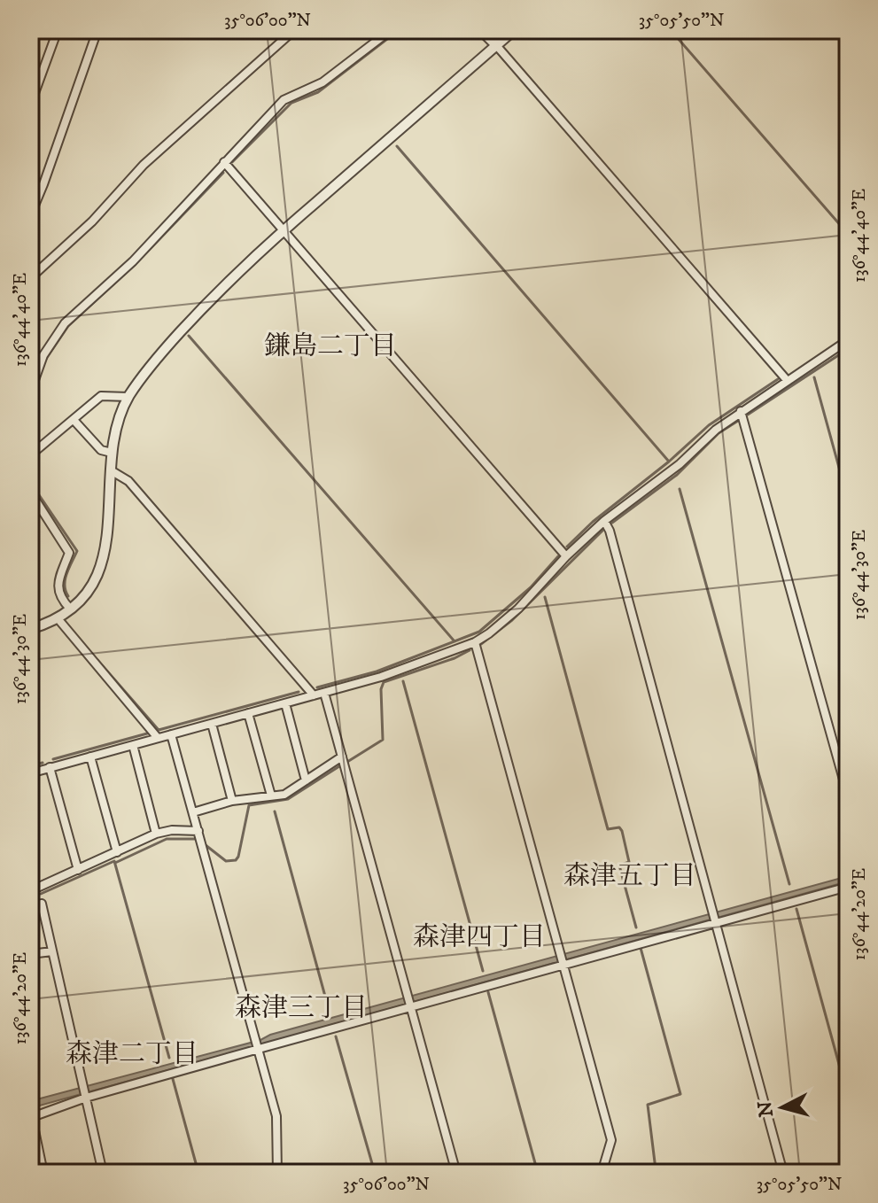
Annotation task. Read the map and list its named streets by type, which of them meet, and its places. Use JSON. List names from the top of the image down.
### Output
{
  "districts": [
    "鎌島二丁目",
    "森津五丁目",
    "森津四丁目",
    "森津三丁目",
    "森津二丁目"
  ],
  "north": "left",
  "coordinates": [
    "35°06'00\"N",
    "35°05'50\"N",
    "136°44'40\"E",
    "136°44'30\"E",
    "136°44'20\"E"
  ]
}
